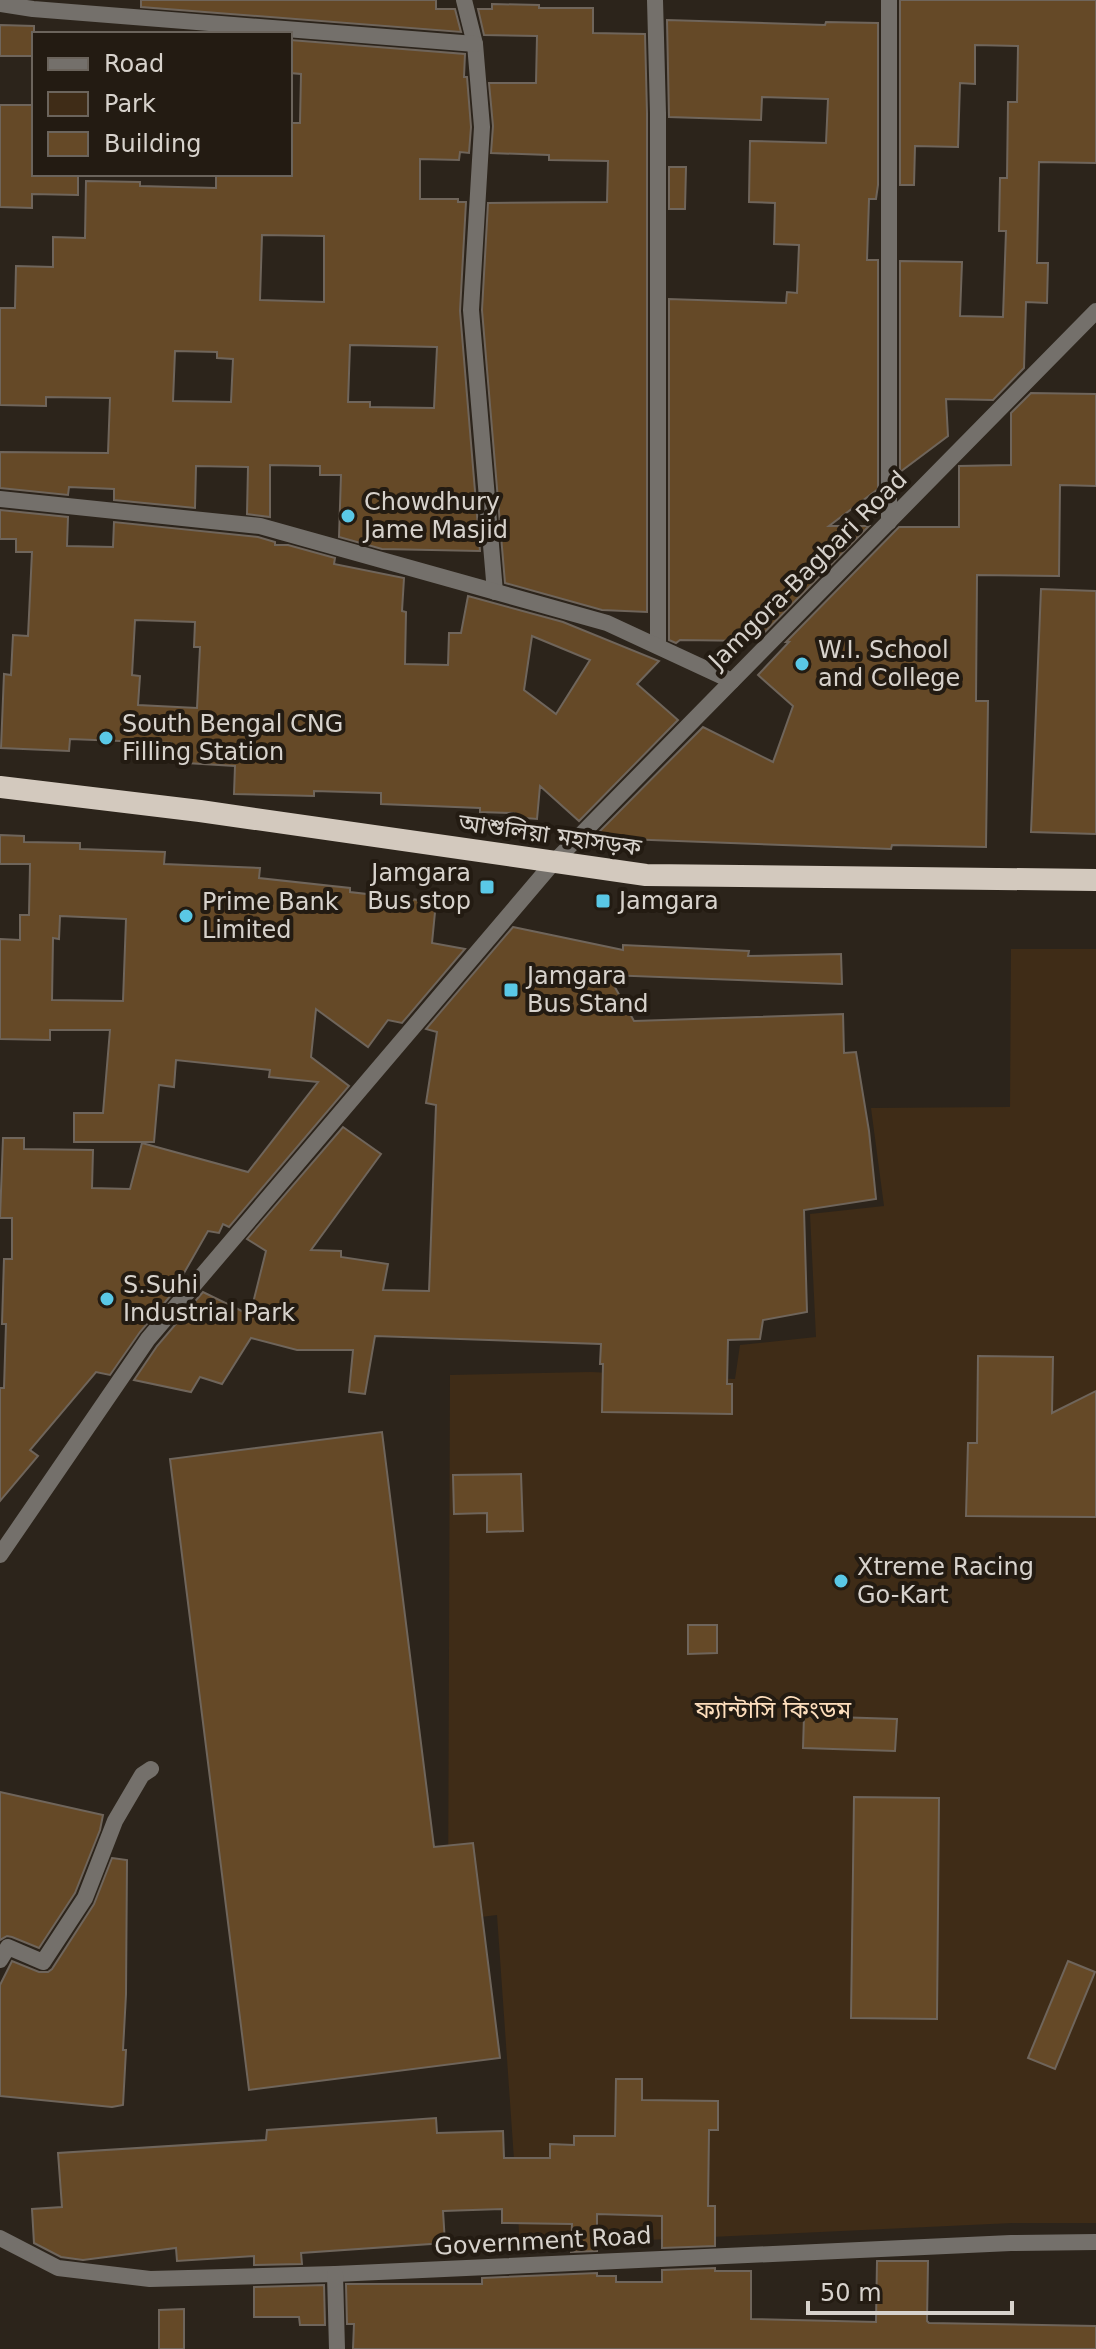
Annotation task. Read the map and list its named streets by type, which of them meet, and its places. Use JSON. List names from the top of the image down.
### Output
{
  "streets": {
    "highway": ["আশুলিয়া মহাসড়ক"],
    "street": ["Jamgora-Bagbari Road", "Government Road"]
  },
  "crossings": [
    ["Jamgora-Bagbari Road", "আশুলিয়া মহাসড়ক"]
  ],
  "parks": ["ফ্যান্টাসি কিংডম"],
  "places": {
    "other": [
      "Chowdhury Jame Masjid",
      "W.I. School and College",
      "South Bengal CNG Filling Station",
      "Prime Bank Limited",
      "S.Suhi Industrial Park",
      "Xtreme Racing Go-Kart"
    ],
    "transit": ["Jamgara Bus stop", "Jamgara", "Jamgara Bus Stand"]
  },
  "legend": ["Road", "Park", "Building"],
  "scale_bar": "50 m"
}
